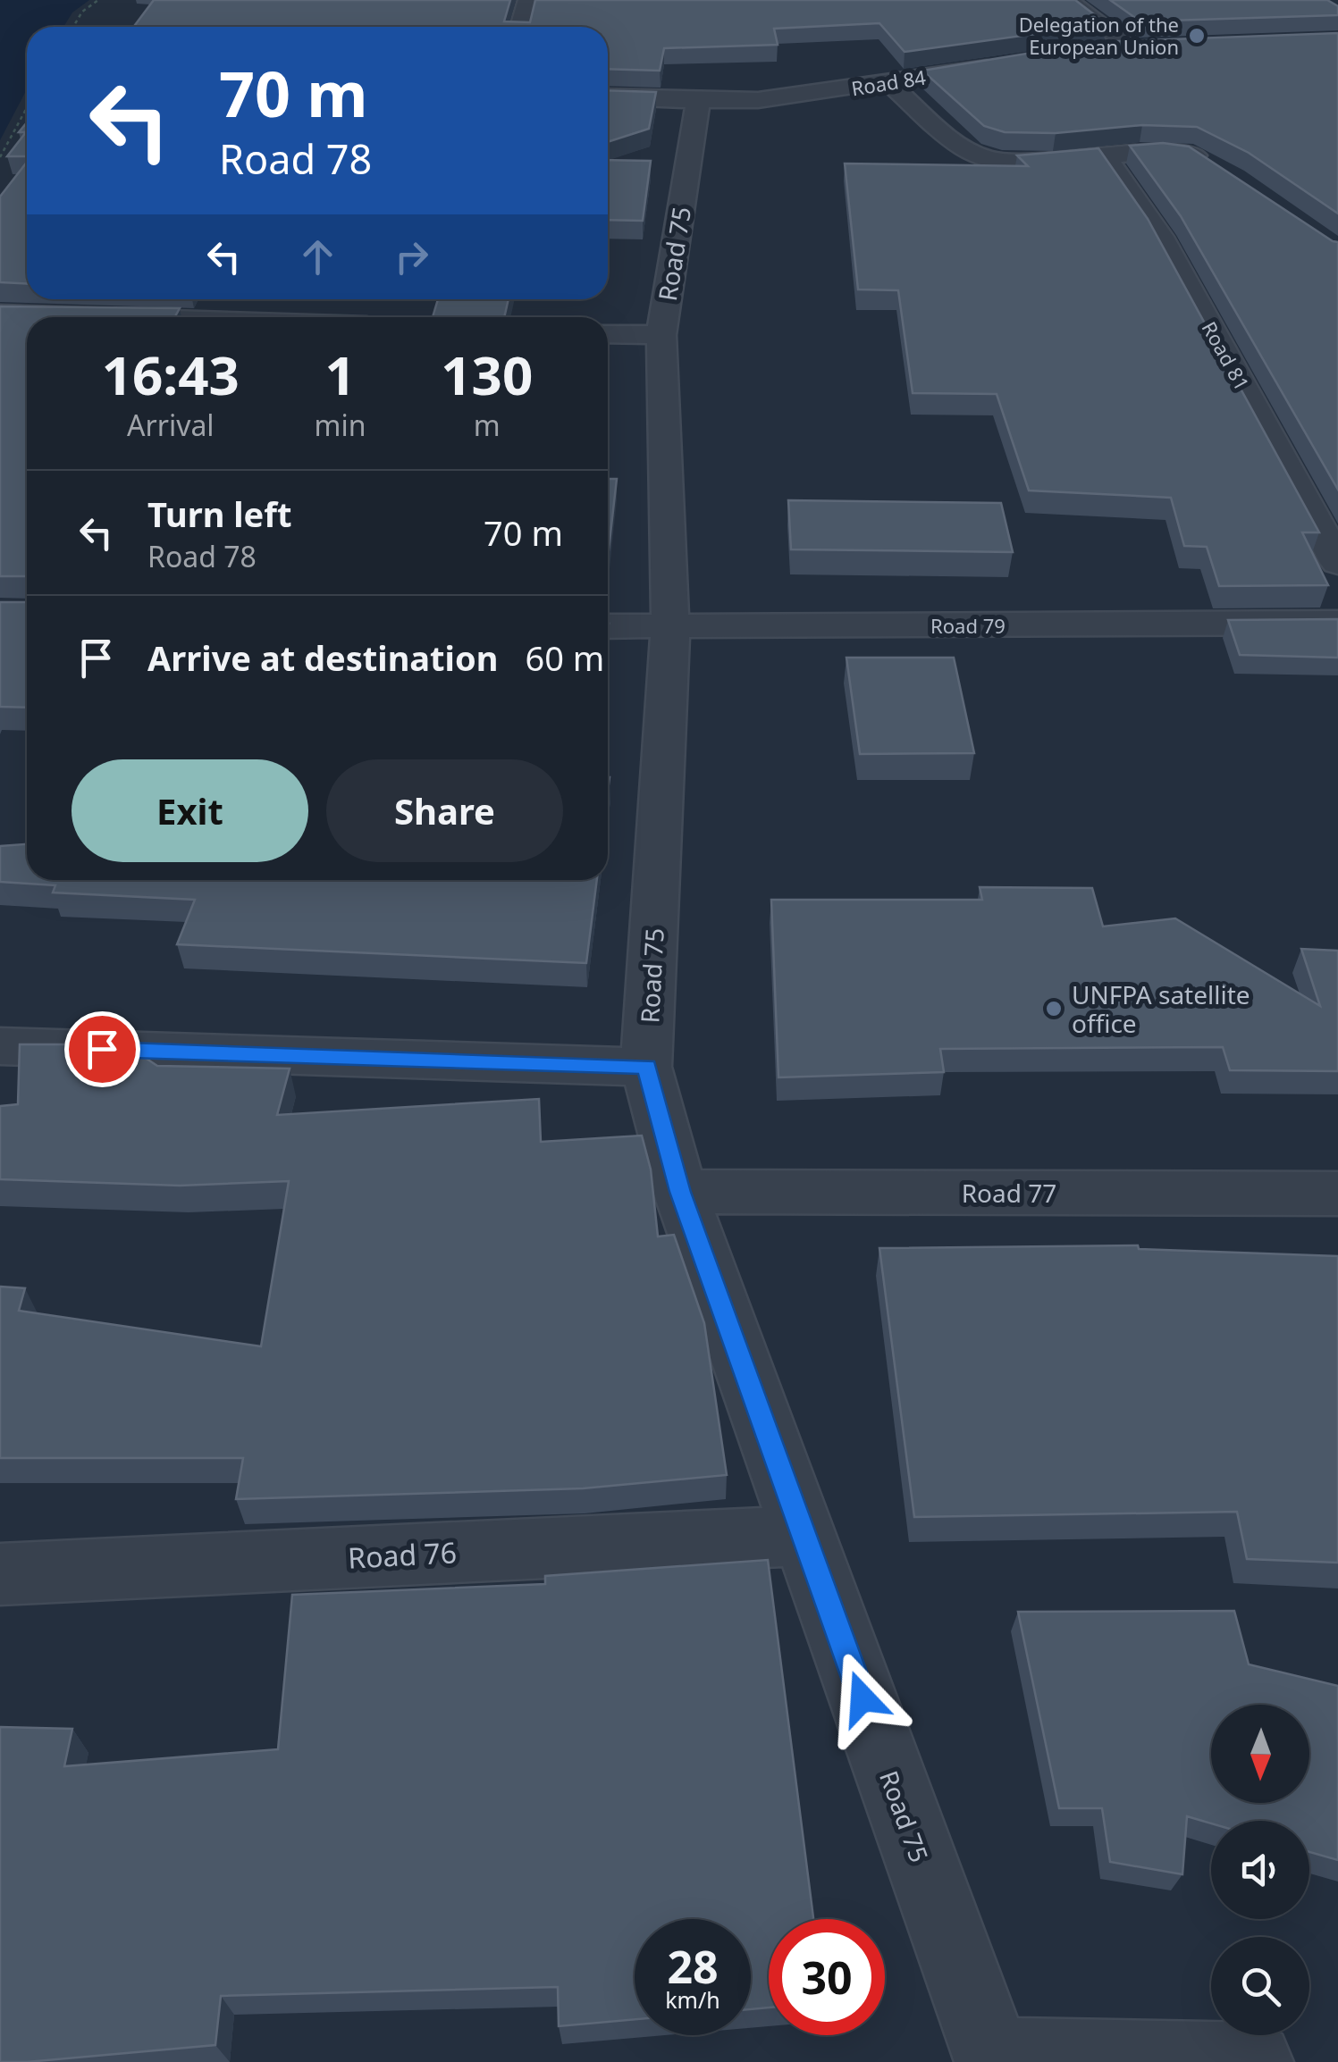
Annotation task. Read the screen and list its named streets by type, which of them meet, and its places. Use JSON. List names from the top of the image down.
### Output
{
  "streets": {
    "street": [
      "Road 84",
      "Road 75",
      "Road 81",
      "Road 79",
      "Road 77",
      "Road 76"
    ]
  },
  "crossings": [
    ["Road 84", "Road 75"],
    ["Road 75", "Road 79"],
    ["Road 75", "Road 77"],
    ["Road 75", "Road 76"]
  ],
  "places": ["Delegation of the European Union", "UNFPA satellite office"],
  "north": "bottom",
  "page": {
    "turn": ["70 m", "Road 78"],
    "eta": [
      "16:43",
      "Arrival",
      "1",
      "min",
      "130",
      "m"
    ],
    "list": [
      {
        "name": "Turn left",
        "note": "Road 78",
        "value": "70 m"
      },
      {
        "name": "Arrive at destination",
        "value": "60 m"
      }
    ],
    "buttons": ["Exit", "Share"],
    "speed": "28 km/h",
    "limit": "30"
  }
}
